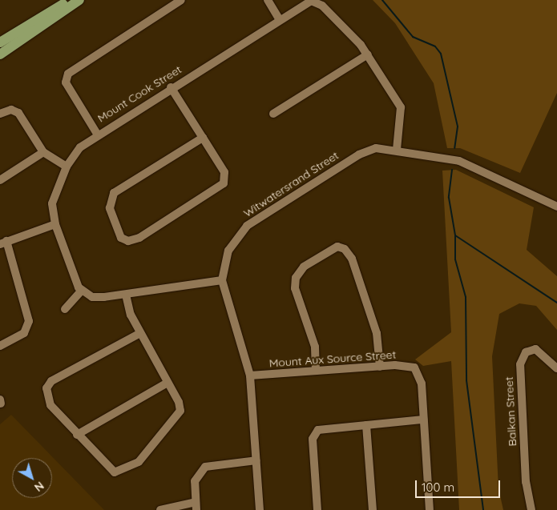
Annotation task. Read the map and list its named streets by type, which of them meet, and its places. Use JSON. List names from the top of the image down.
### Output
{
  "streets": {
    "street": [
      "Mount Cook Street",
      "Witwatersrand Street",
      "Mount Aux Source Street",
      "Balkan Street"
    ]
  },
  "crossings": [
    ["Mount Cook Street", "Witwatersrand Street"],
    ["Witwatersrand Street", "Mount Aux Source Street"]
  ],
  "scale_bar": "100 m",
  "north": "bottom right"
}
